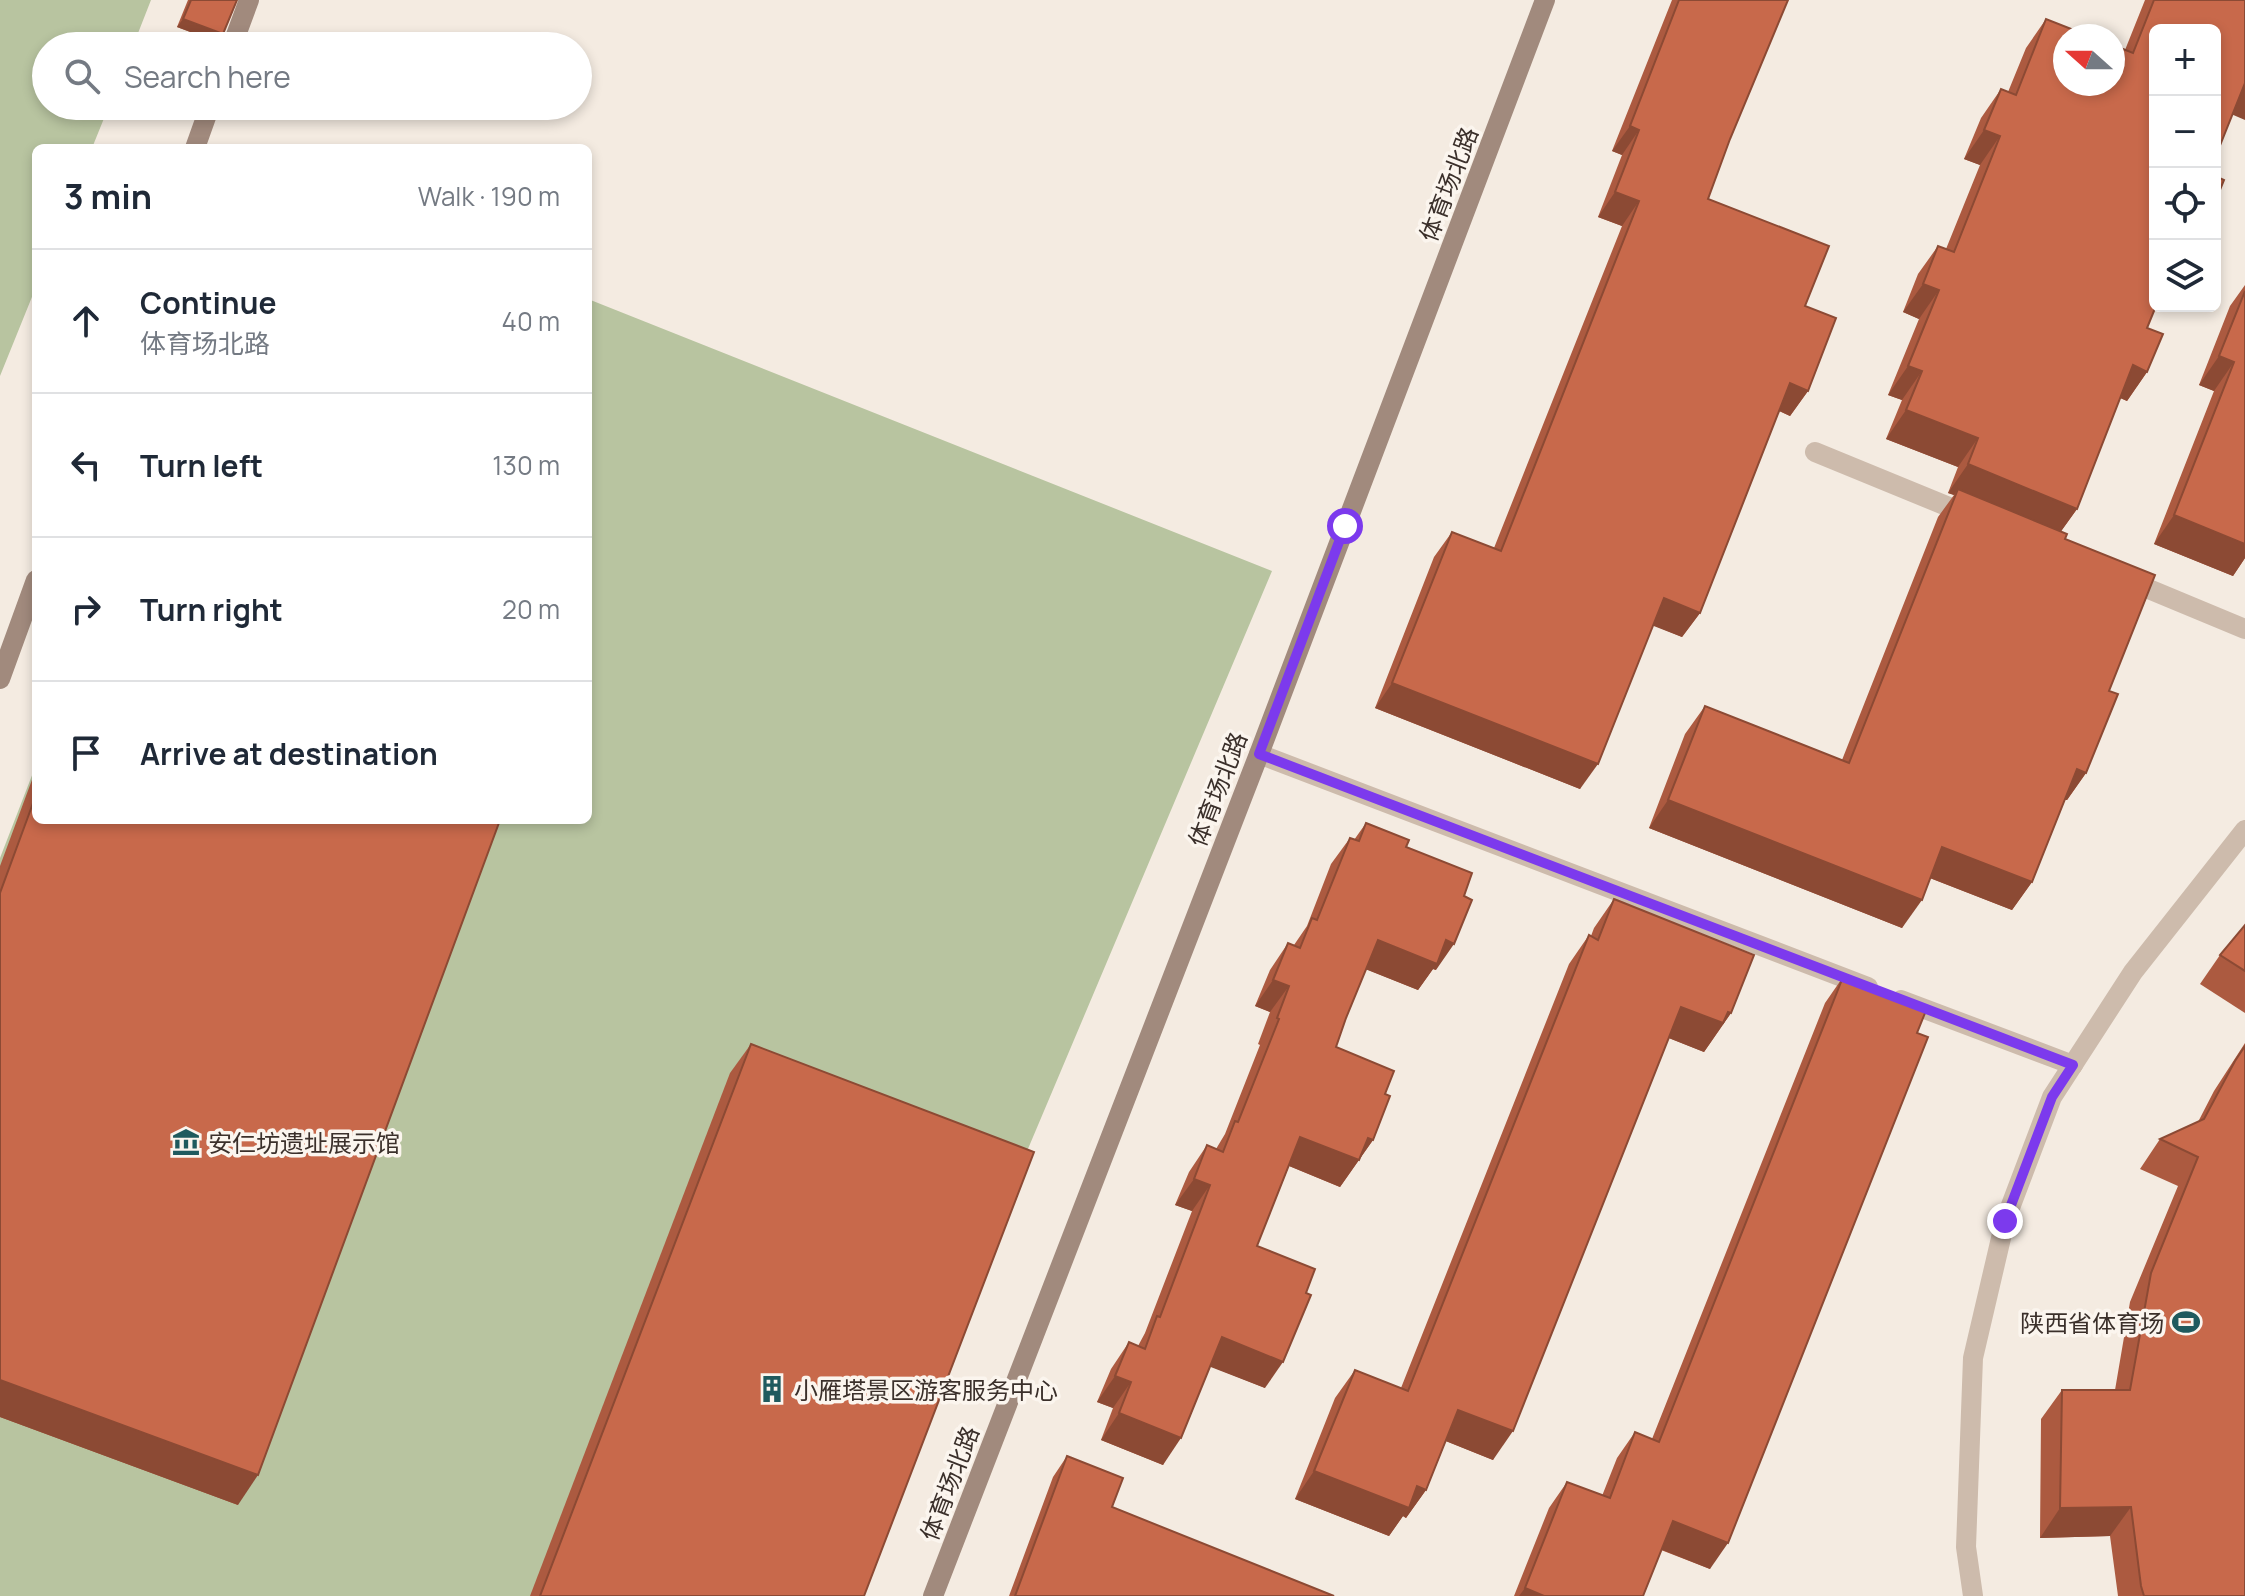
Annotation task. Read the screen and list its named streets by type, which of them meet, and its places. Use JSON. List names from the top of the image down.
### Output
{
  "streets": {
    "street": ["体育场北路"]
  },
  "places": {
    "museum": ["安仁坊遗址展示馆"],
    "sports": ["陕西省体育场"],
    "building": ["小雁塔景区游客服务中心"]
  },
  "north": "left",
  "page": {
    "map_buttons": ["+", "−"],
    "search": "Search here",
    "heading": ["3 min", "Walk · 190 m"],
    "list": [
      ["Continue", "体育场北路", "40 m"],
      ["Turn left", "130 m"],
      ["Turn right", "20 m"],
      "Arrive at destination"
    ]
  }
}
